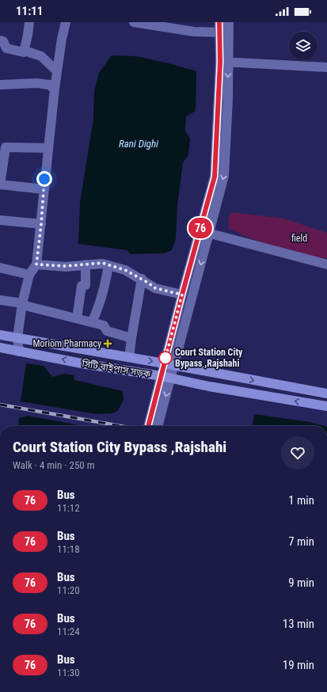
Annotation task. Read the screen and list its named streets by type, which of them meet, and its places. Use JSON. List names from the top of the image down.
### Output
{
  "streets": {
    "main road": ["সিটি বাইপাস সড়ক"]
  },
  "water": ["Rani Dighi"],
  "parks": ["field"],
  "places": {
    "health": ["Moriom Pharmacy"],
    "other": ["Court Station City Bypass ,Rajshahi"]
  },
  "lines": ["bus line 76"],
  "page": {
    "status": "11:11",
    "on_map": "76",
    "heading": ["Court Station City Bypass ,Rajshahi", "Walk · 4 min · 250 m"],
    "list": [
      {
        "mark": "76",
        "name": "Bus",
        "note": "11:12",
        "value": "1 min"
      },
      {
        "mark": "76",
        "name": "Bus",
        "note": "11:18",
        "value": "7 min"
      },
      {
        "mark": "76",
        "name": "Bus",
        "note": "11:20",
        "value": "9 min"
      },
      {
        "mark": "76",
        "name": "Bus",
        "note": "11:24",
        "value": "13 min"
      },
      {
        "mark": "76",
        "name": "Bus",
        "note": "11:30",
        "value": "19 min"
      }
    ]
  }
}
